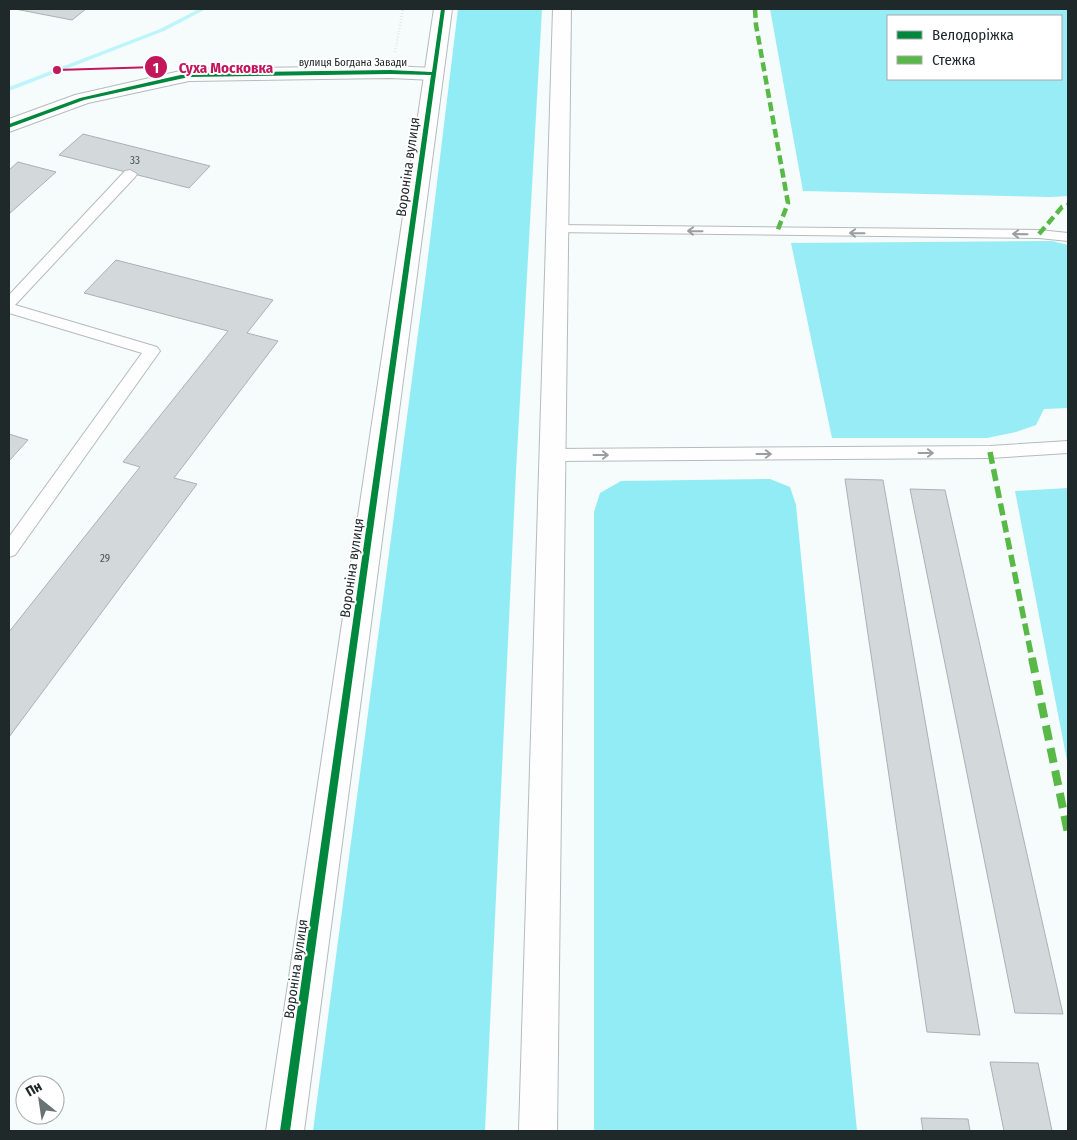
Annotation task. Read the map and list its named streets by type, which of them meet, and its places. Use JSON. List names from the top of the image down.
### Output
{
  "streets": {
    "main road": ["вулиця Богдана Завади", "Вороніна вулиця"]
  },
  "crossings": [
    ["вулиця Богдана Завади", "Вороніна вулиця"]
  ],
  "places": ["Суха Московка"],
  "house_numbers": ["33", "29"],
  "legend": ["Велодоріжка", "Стежка"],
  "north": "top left"
}
